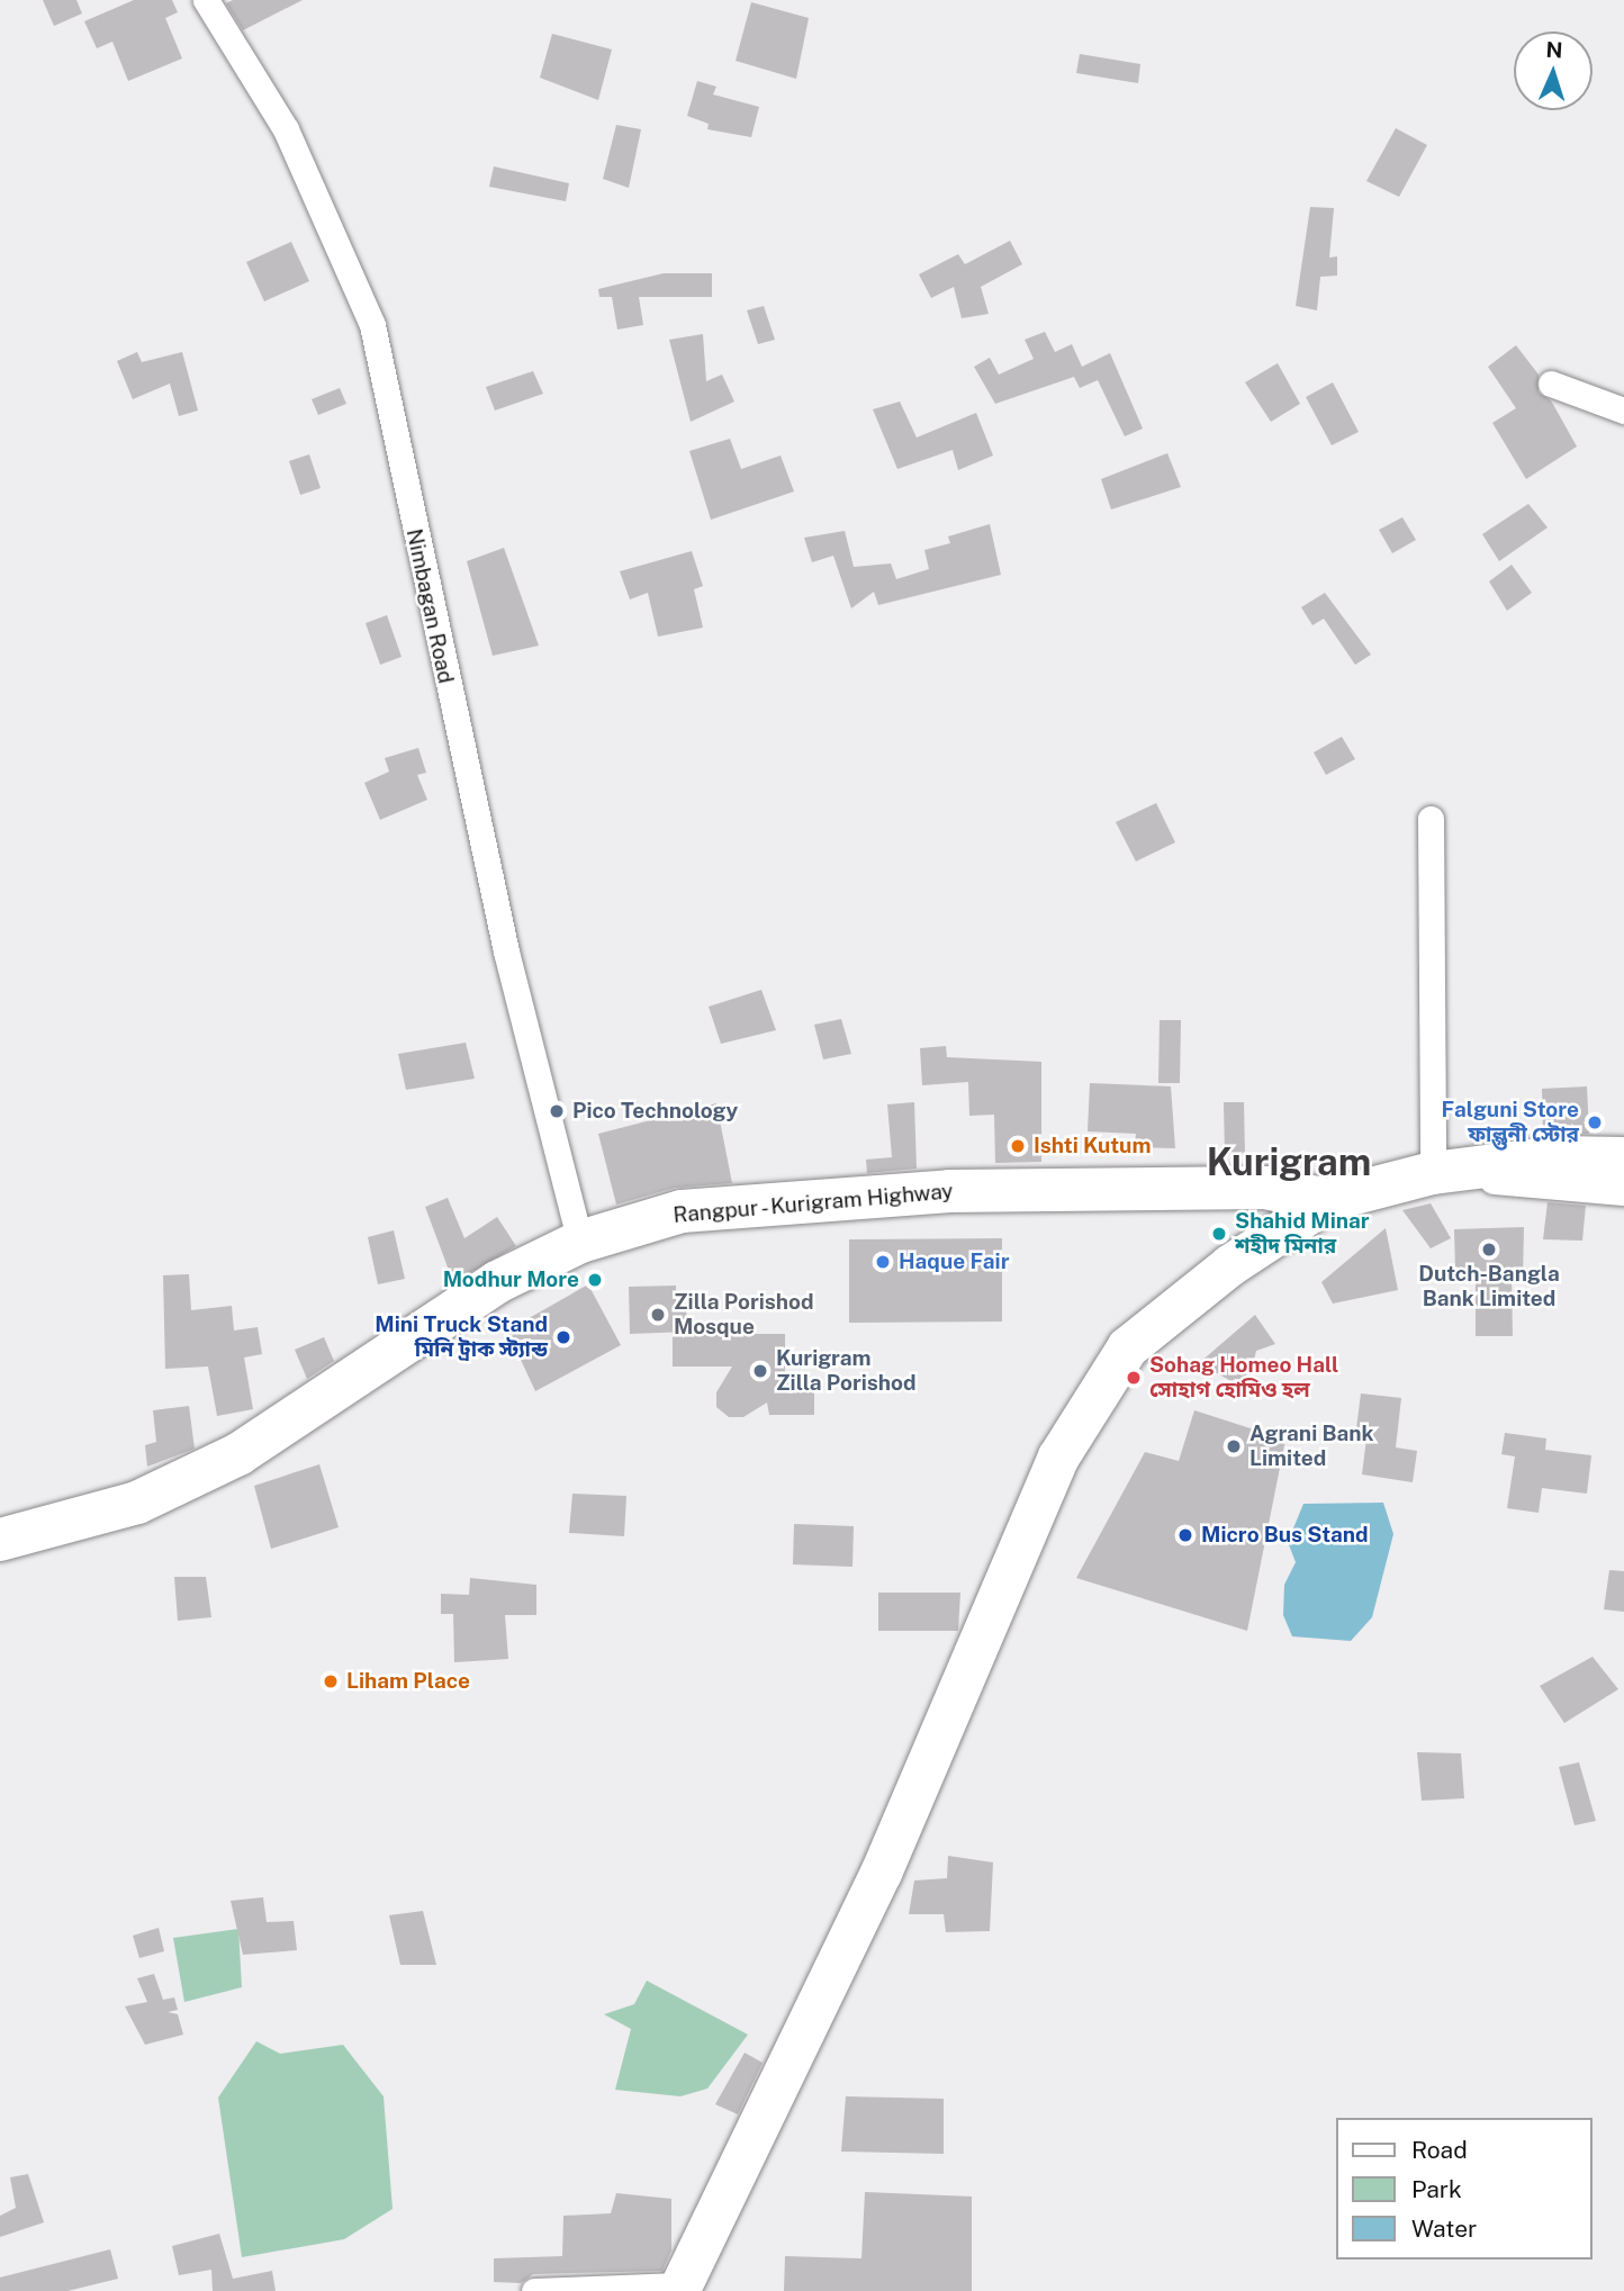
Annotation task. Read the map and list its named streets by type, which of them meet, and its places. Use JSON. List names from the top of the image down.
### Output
{
  "streets": {
    "highway": ["Rangpur - Kurigram Highway"],
    "street": ["Nimbagan Road"]
  },
  "crossings": [
    ["Nimbagan Road", "Rangpur - Kurigram Highway"]
  ],
  "districts": ["Kurigram"],
  "places": [
    "Pico Technology",
    "Falguni Store ফাল্গুনী স্টোর",
    "Ishti Kutum",
    "Shahid Minar শহীদ মিনার",
    "Dutch-Bangla Bank Limited",
    "Haque Fair",
    "Modhur More",
    "Zilla Porishod Mosque",
    "Mini Truck Stand মিনি ট্রাক স্ট্যান্ড",
    "Kurigram Zilla Porishod",
    "Sohag Homeo Hall সোহাগ হোমিও হল",
    "Agrani Bank Limited",
    "Micro Bus Stand",
    "Liham Place"
  ],
  "legend": ["Road", "Park", "Water"],
  "north": "top"
}
